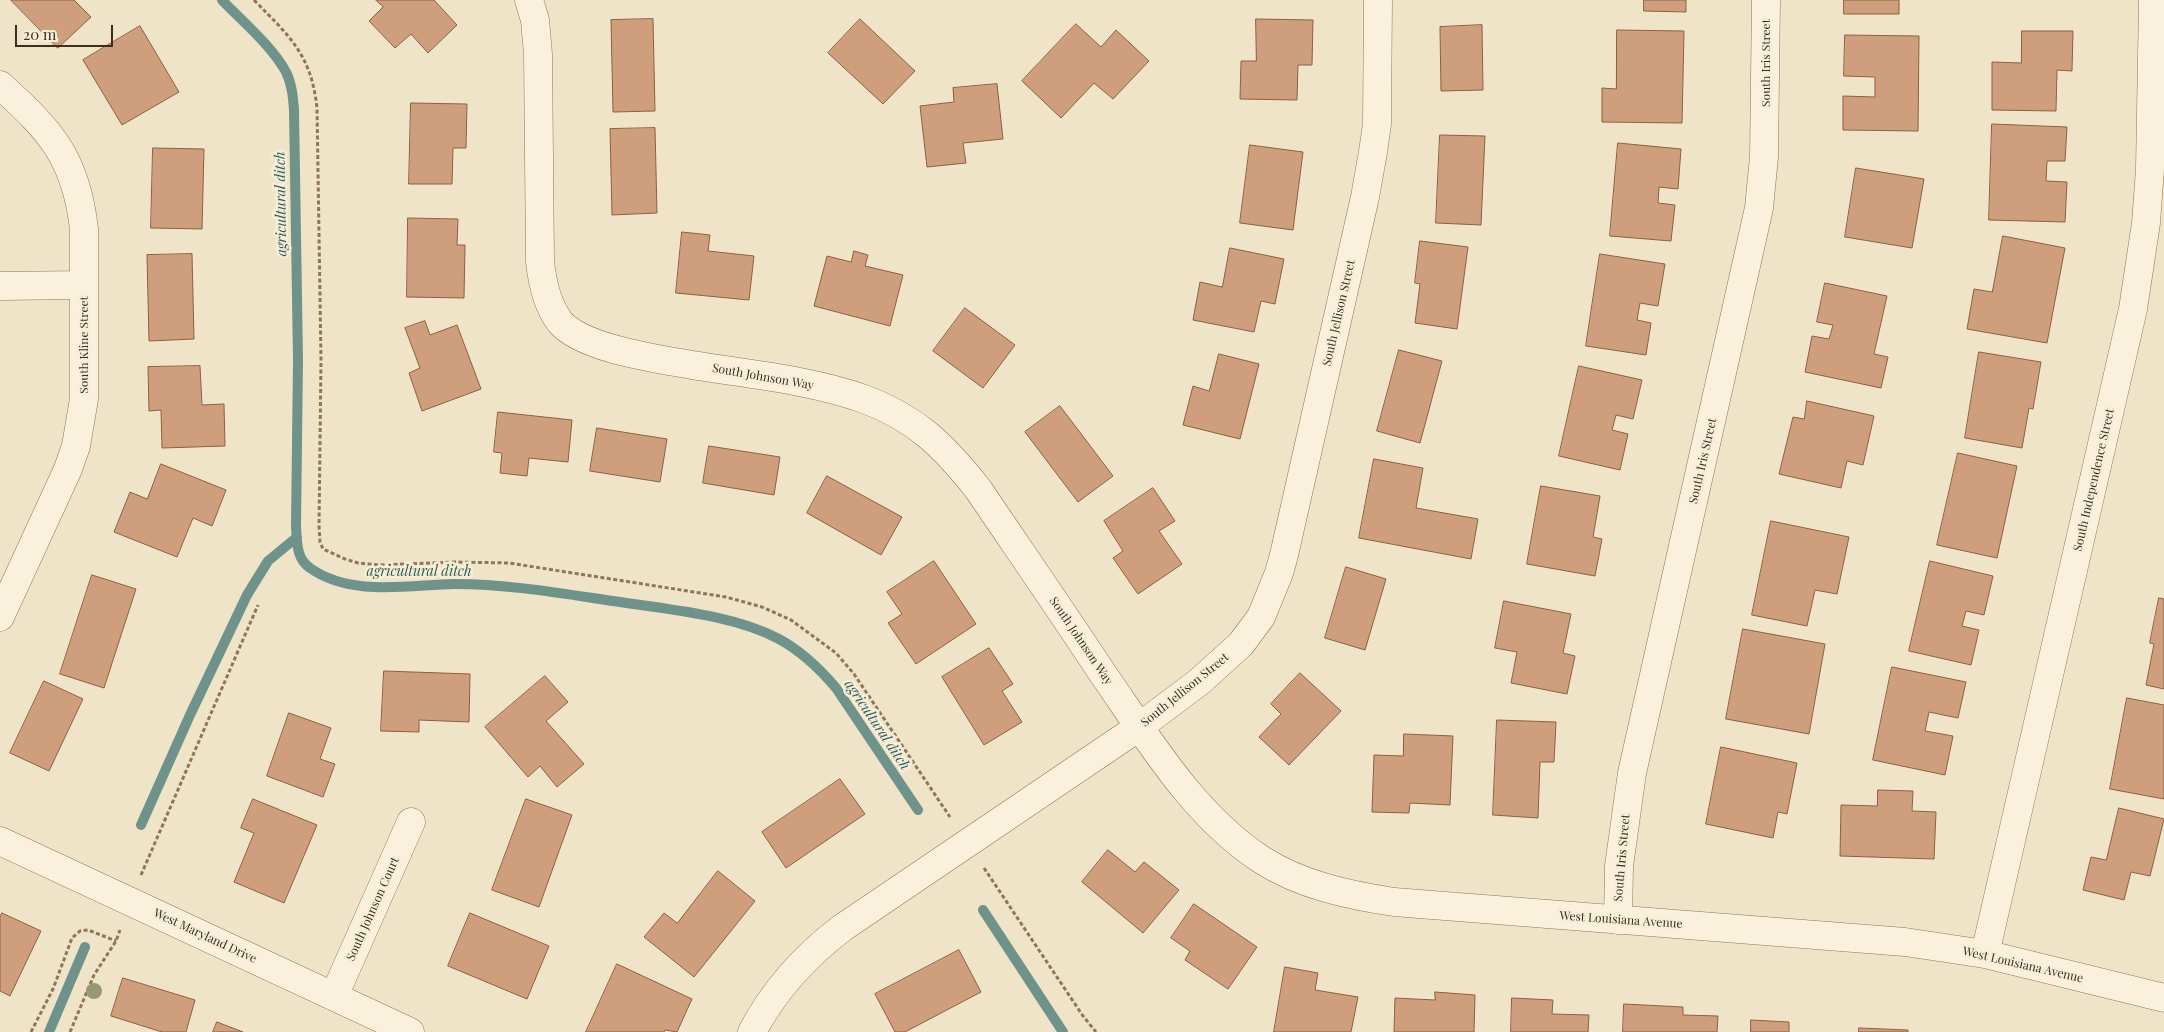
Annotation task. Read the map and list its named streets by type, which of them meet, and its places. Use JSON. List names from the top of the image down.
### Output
{
  "streets": {
    "street": [
      "South Iris Street",
      "South Jellison Street",
      "South Kline Street",
      "South Johnson Way",
      "South Independence Street",
      "South Johnson Court",
      "West Louisiana Avenue",
      "West Maryland Drive"
    ]
  },
  "crossings": [
    ["South Iris Street", "West Louisiana Avenue"],
    ["South Jellison Street", "South Johnson Way"],
    ["South Jellison Street", "West Louisiana Avenue"],
    ["South Johnson Way", "West Louisiana Avenue"],
    ["South Independence Street", "West Louisiana Avenue"],
    ["South Johnson Court", "West Maryland Drive"]
  ],
  "water": ["agricultural ditch"],
  "scale_bar": "20 m"
}
